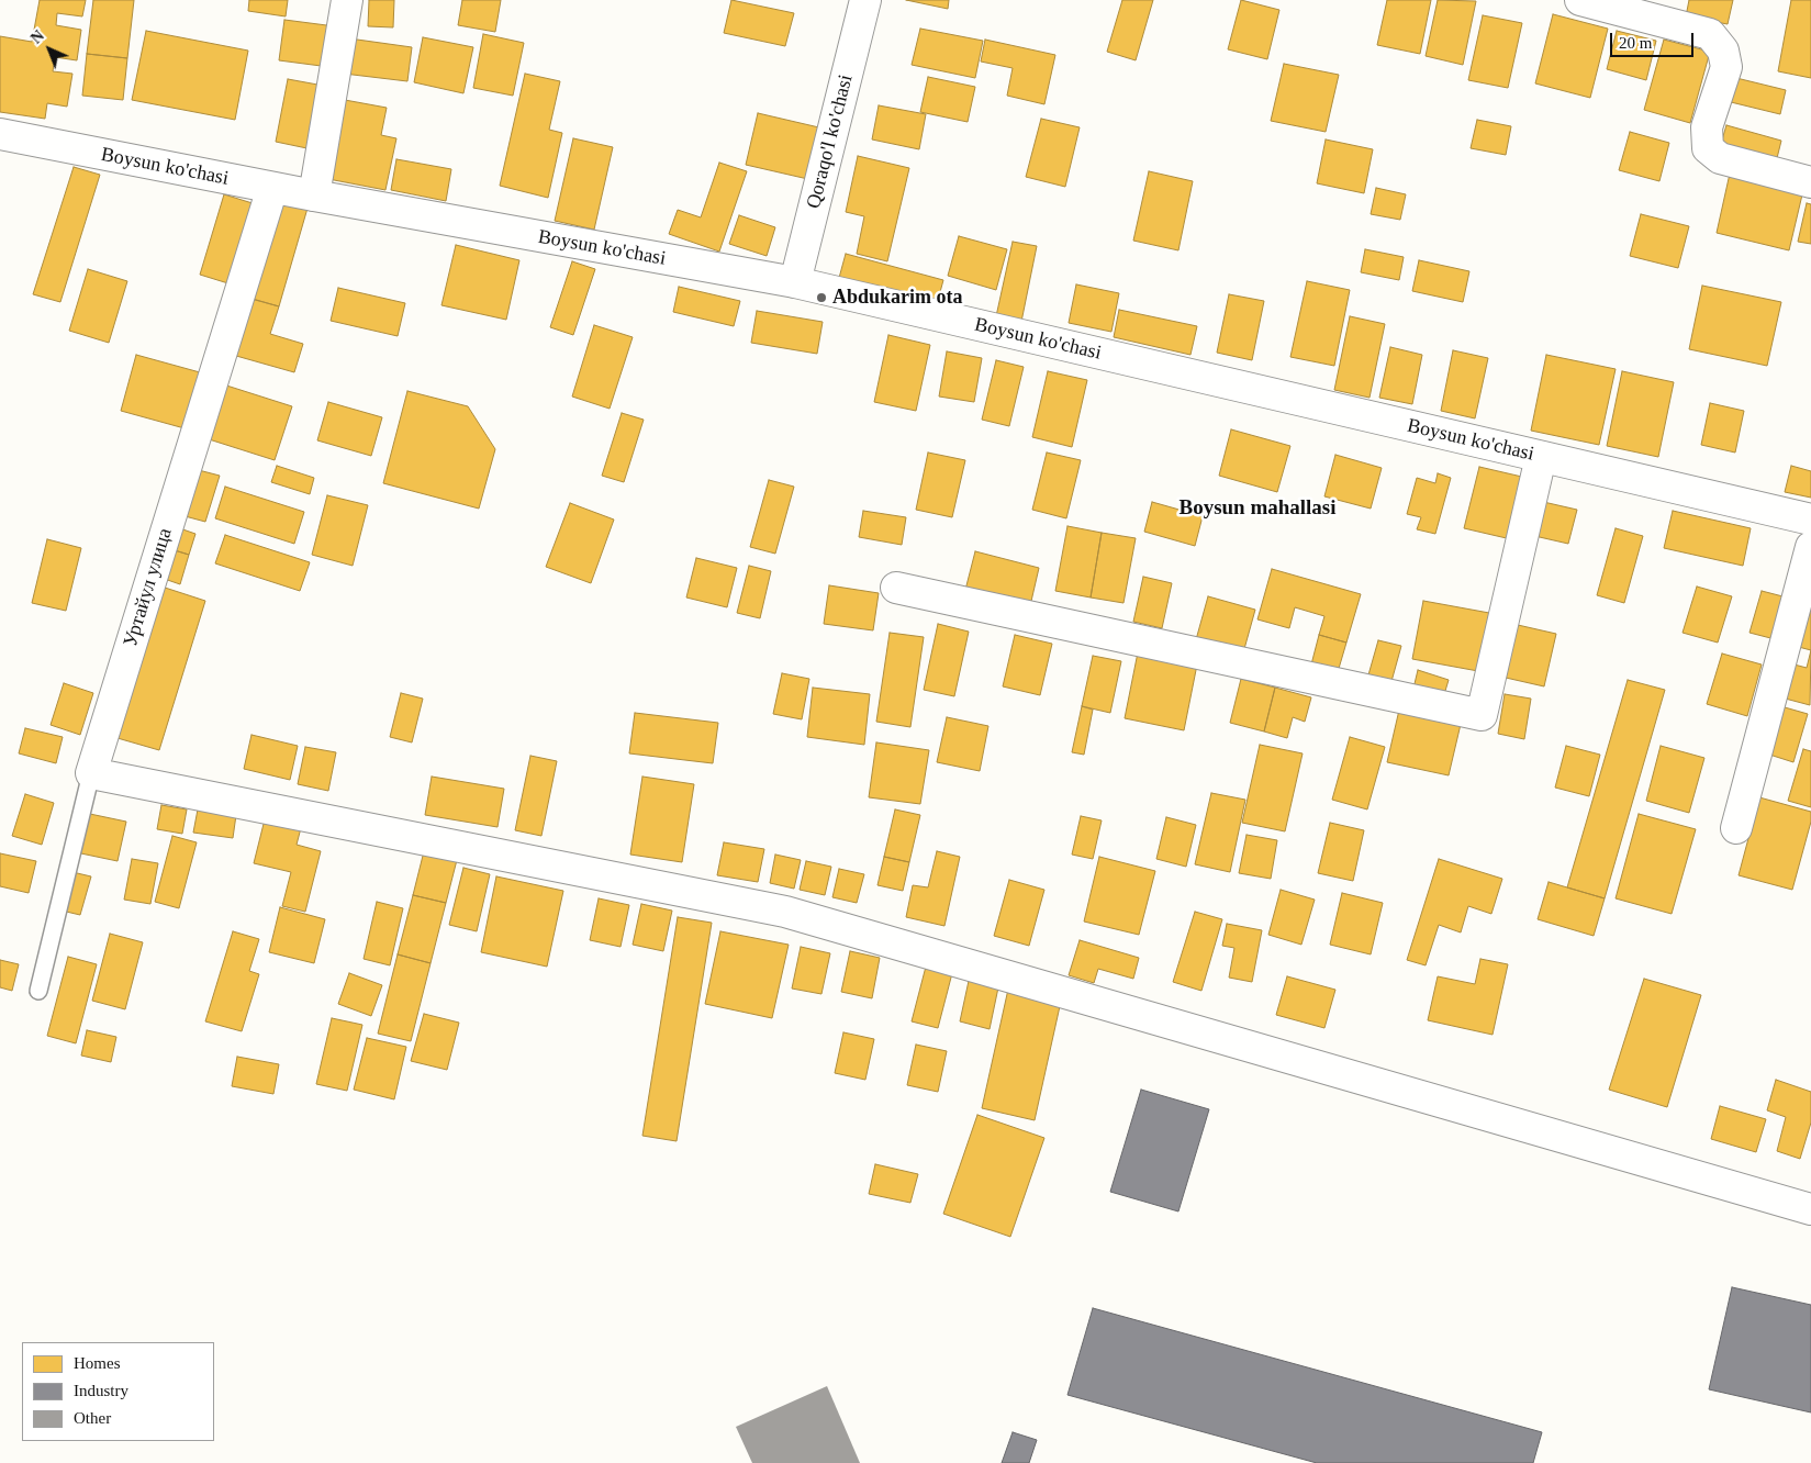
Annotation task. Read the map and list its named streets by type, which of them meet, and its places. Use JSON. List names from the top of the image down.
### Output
{
  "streets": {
    "street": ["Qoraqo'l ko'chasi", "Boysun ko'chasi", "Уртайул улица"]
  },
  "crossings": [
    ["Qoraqo'l ko'chasi", "Boysun ko'chasi"],
    ["Boysun ko'chasi", "Уртайул улица"]
  ],
  "districts": ["Boysun mahallasi"],
  "places": ["Abdukarim ota"],
  "legend": ["Homes", "Industry", "Other"],
  "scale_bar": "20 m",
  "north": "top left"
}
